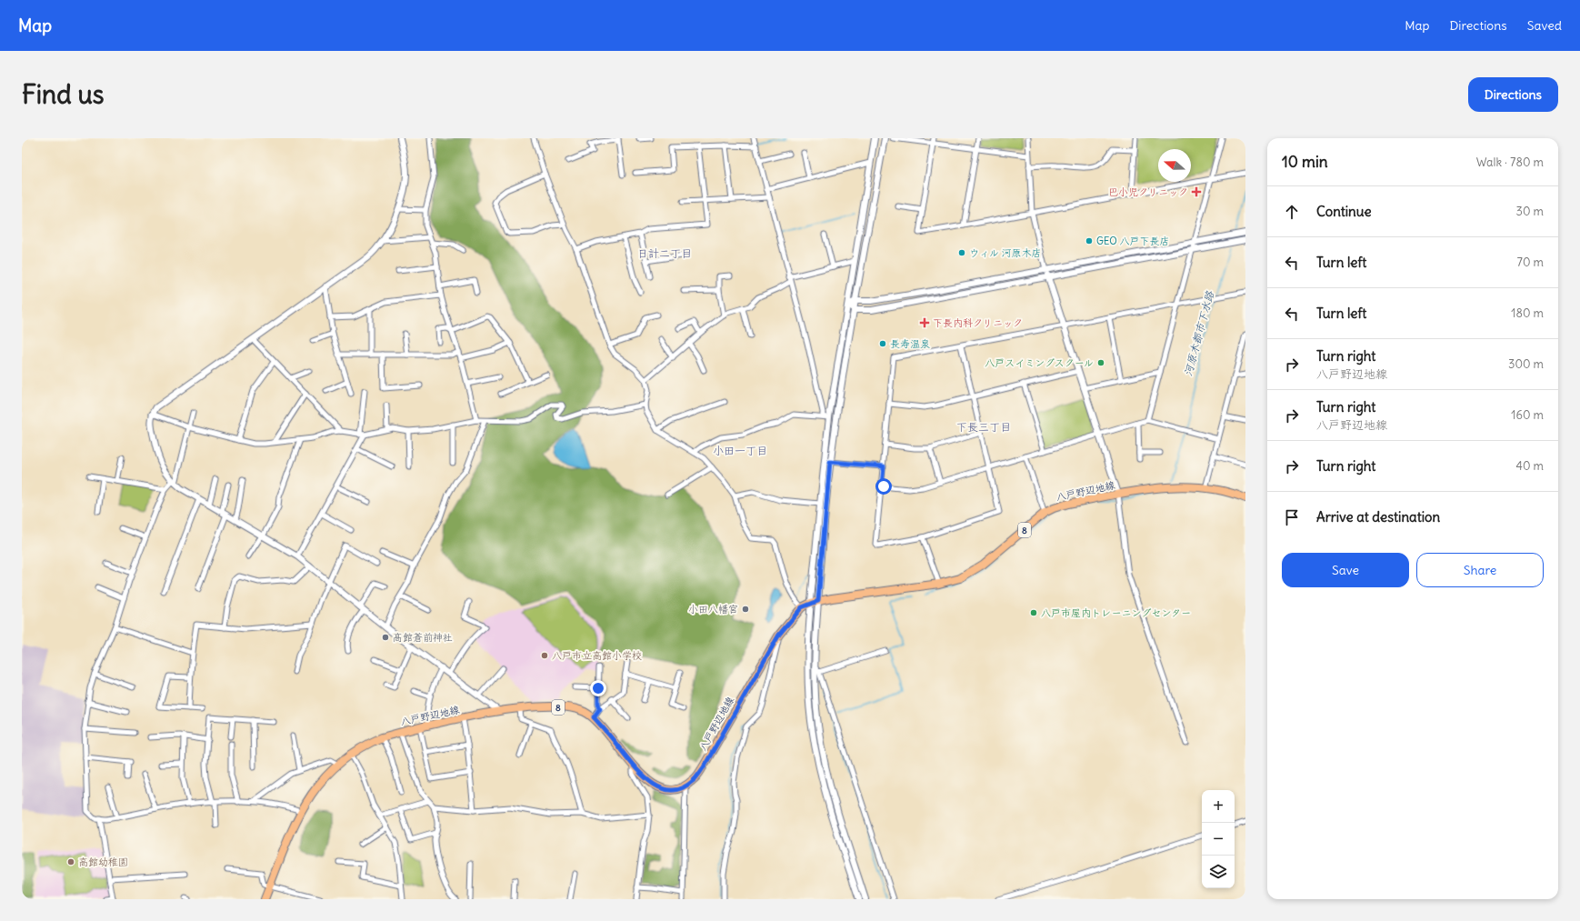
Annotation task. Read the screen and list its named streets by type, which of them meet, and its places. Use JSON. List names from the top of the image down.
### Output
{
  "streets": {
    "main road": ["八戸野辺地線", "8"]
  },
  "districts": ["日計二丁目", "下長三丁目", "小田一丁目"],
  "water": ["河原木都市下水路"],
  "places": {
    "health": ["巴小児クリニック", "下長内科クリニック"],
    "other": [
      "GEO 八戸下長店",
      "ウィル 河原木店",
      "長寿温泉",
      "八戸スイミングスクール",
      "小田八幡宮",
      "八戸市屋内トレーニングセンター",
      "髙館蒼前神社",
      "八戸市立高館小学校",
      "高館幼稚園"
    ]
  },
  "north": "left",
  "page": {
    "header": "Map",
    "nav": ["Map", "Directions", "Saved"],
    "buttons": [
      "Directions",
      ["Save", "Share"]
    ],
    "title": "Find us",
    "heading": ["10 min", "Walk · 780 m"],
    "list": [
      ["Continue", "30 m"],
      ["Turn left", "70 m"],
      ["Turn left", "180 m"],
      ["Turn right", "八戸野辺地線", "300 m"],
      ["Turn right", "八戸野辺地線", "160 m"],
      ["Turn right", "40 m"],
      "Arrive at destination"
    ],
    "map_buttons": ["+", "−"]
  }
}
